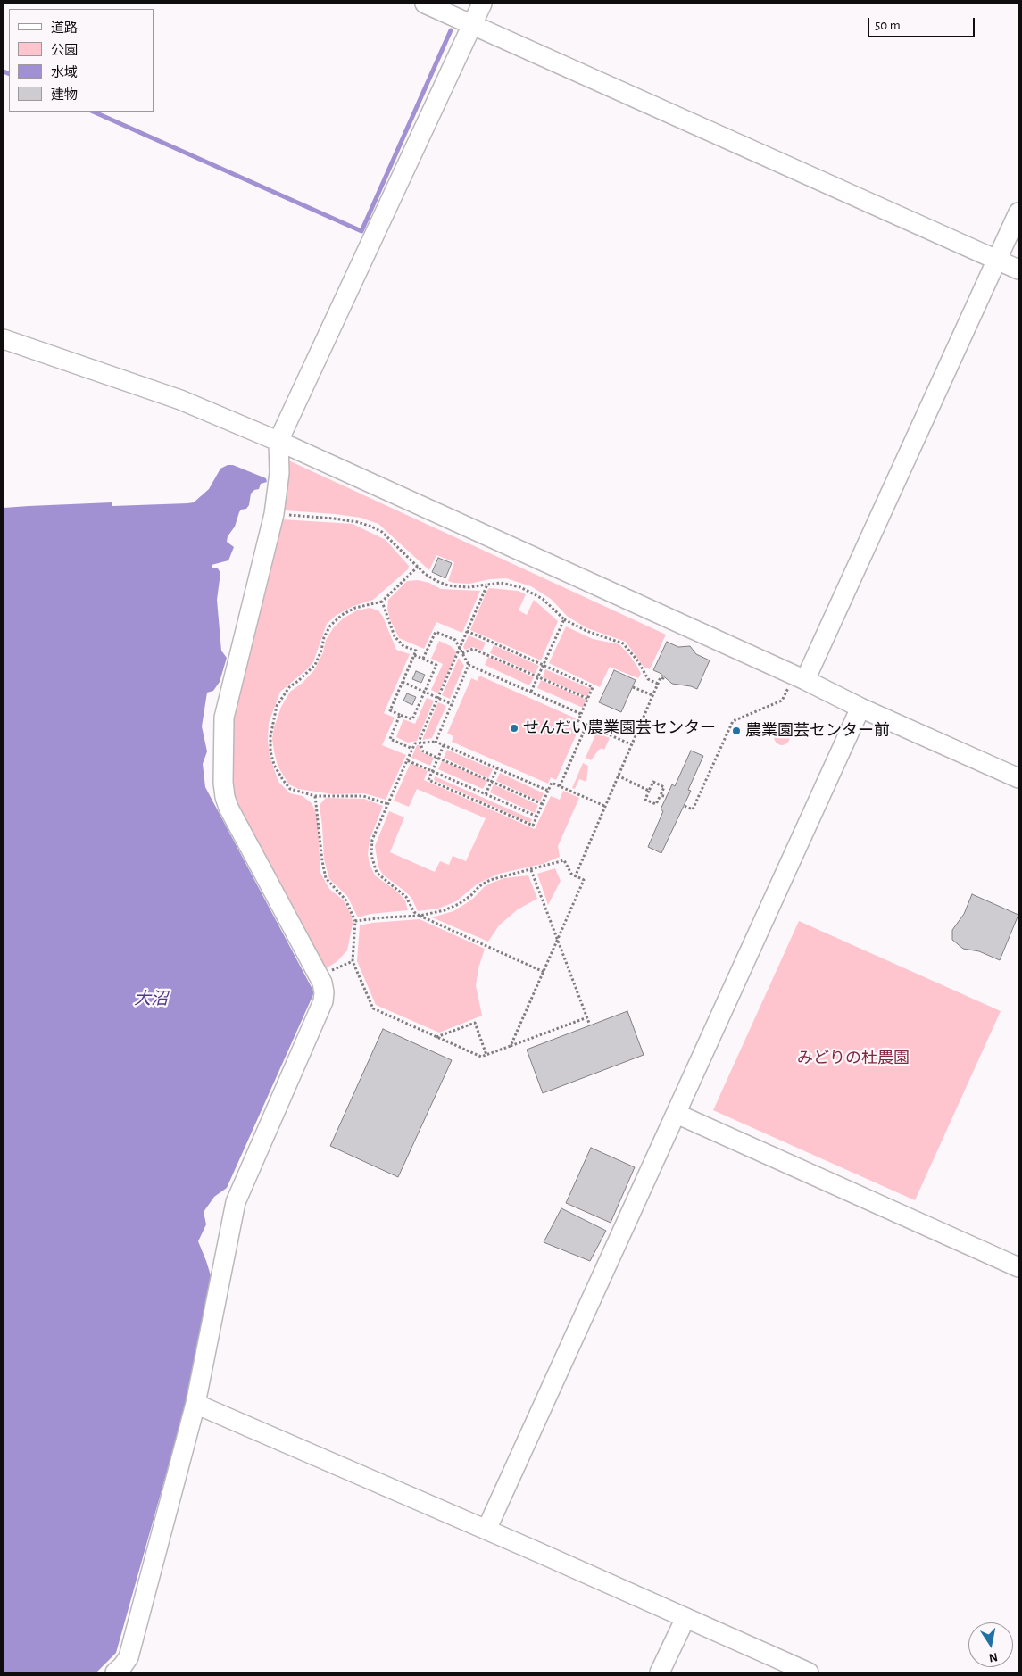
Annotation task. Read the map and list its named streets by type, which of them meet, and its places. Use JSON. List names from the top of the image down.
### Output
{
  "water": ["大沼"],
  "parks": ["みどりの杜農園"],
  "places": ["せんだい農業園芸センター", "農業園芸センター前"],
  "legend": [
    "道路",
    "公園",
    "水域",
    "建物"
  ],
  "scale_bar": "50 m",
  "north": "bottom"
}
